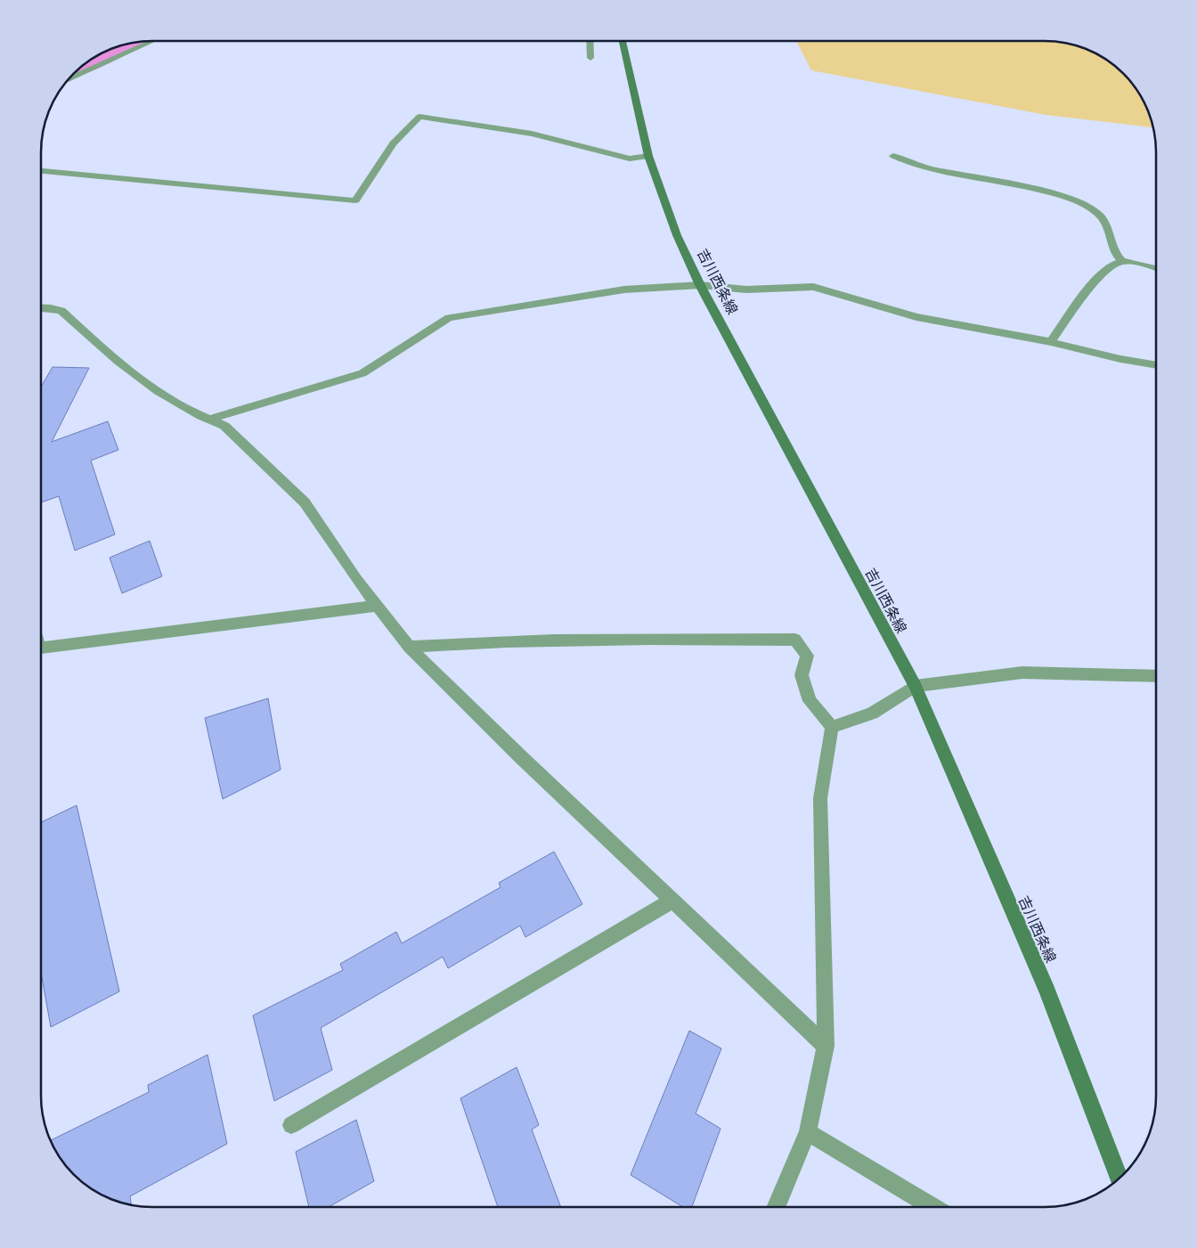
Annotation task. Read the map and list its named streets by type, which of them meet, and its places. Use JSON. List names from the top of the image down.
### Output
{
  "streets": {
    "main road": ["吉川西条線"]
  }
}
